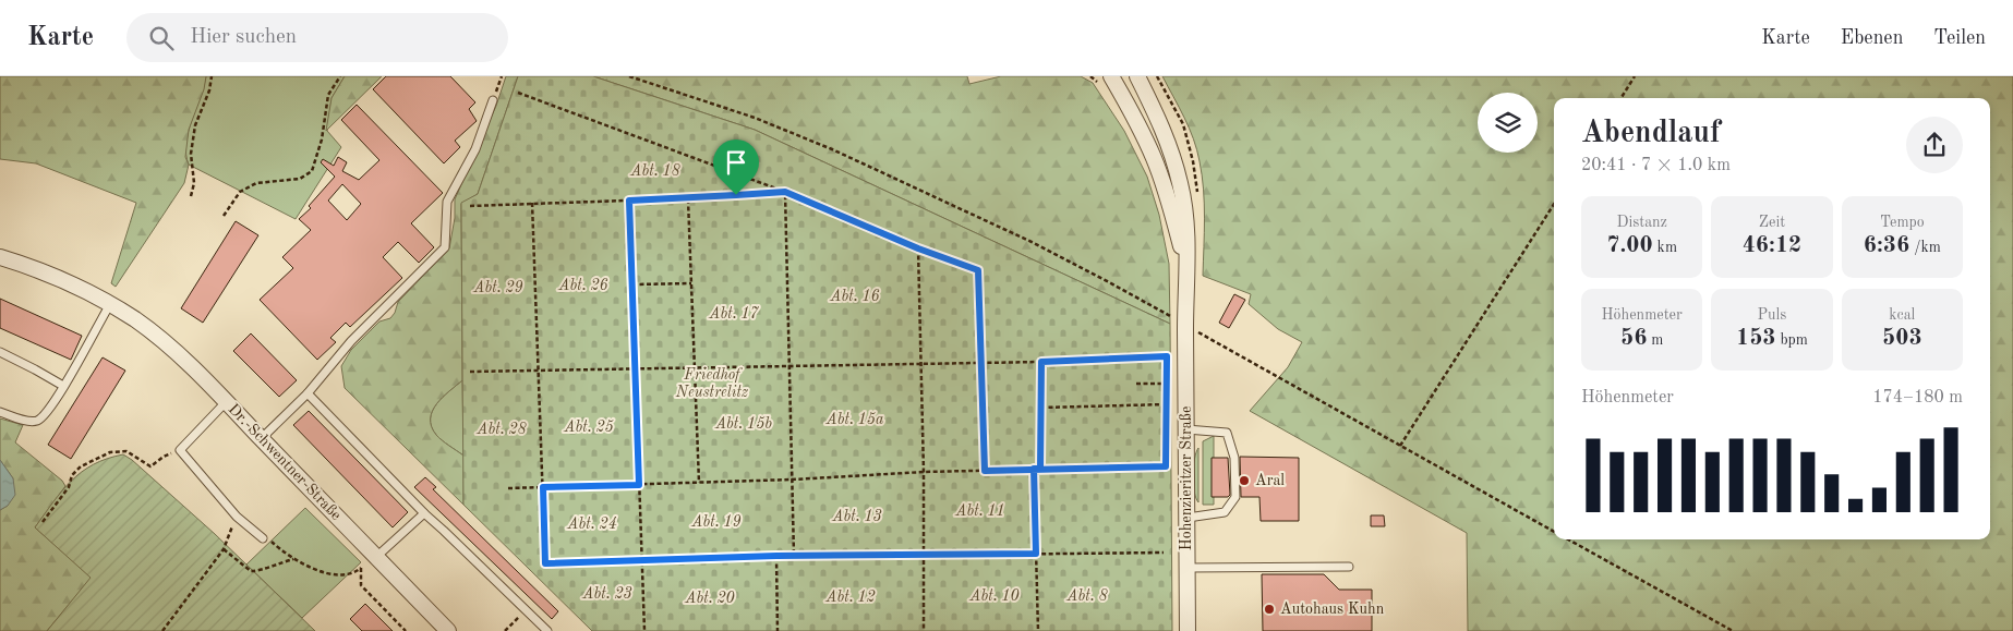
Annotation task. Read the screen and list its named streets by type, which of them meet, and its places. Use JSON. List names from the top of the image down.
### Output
{
  "streets": {
    "street": ["Dr.-Schwentner-Straße", "Hohenzieritzer Straße"]
  },
  "parks": [
    "Abt. 18",
    "Abt. 26",
    "Abt. 29",
    "Abt. 16",
    "Abt. 17",
    "Friedhof Neustrelitz",
    "Abt. 15a",
    "Abt. 15b",
    "Abt. 25",
    "Abt. 28",
    "Abt. 11",
    "Abt. 13",
    "Abt. 19",
    "Abt. 24",
    "Abt. 23",
    "Abt. 10",
    "Abt. 8",
    "Abt. 12",
    "Abt. 20"
  ],
  "places": ["Aral", "Autohaus Kuhn"],
  "page": {
    "header": "Karte",
    "search": "Hier suchen",
    "nav": ["Karte", "Ebenen", "Teilen"],
    "heading": ["Abendlauf", "20:41 · 7 × 1.0 km"],
    "stats": [
      ["Distanz", "7.00 km"],
      ["Zeit", "46:12"],
      ["Tempo", "6:36 /km"],
      ["Höhenmeter", "56 m"],
      ["Puls", "153 bpm"],
      ["kcal", "503"]
    ],
    "chart": ["Höhenmeter", "174–180 m"]
  }
}
